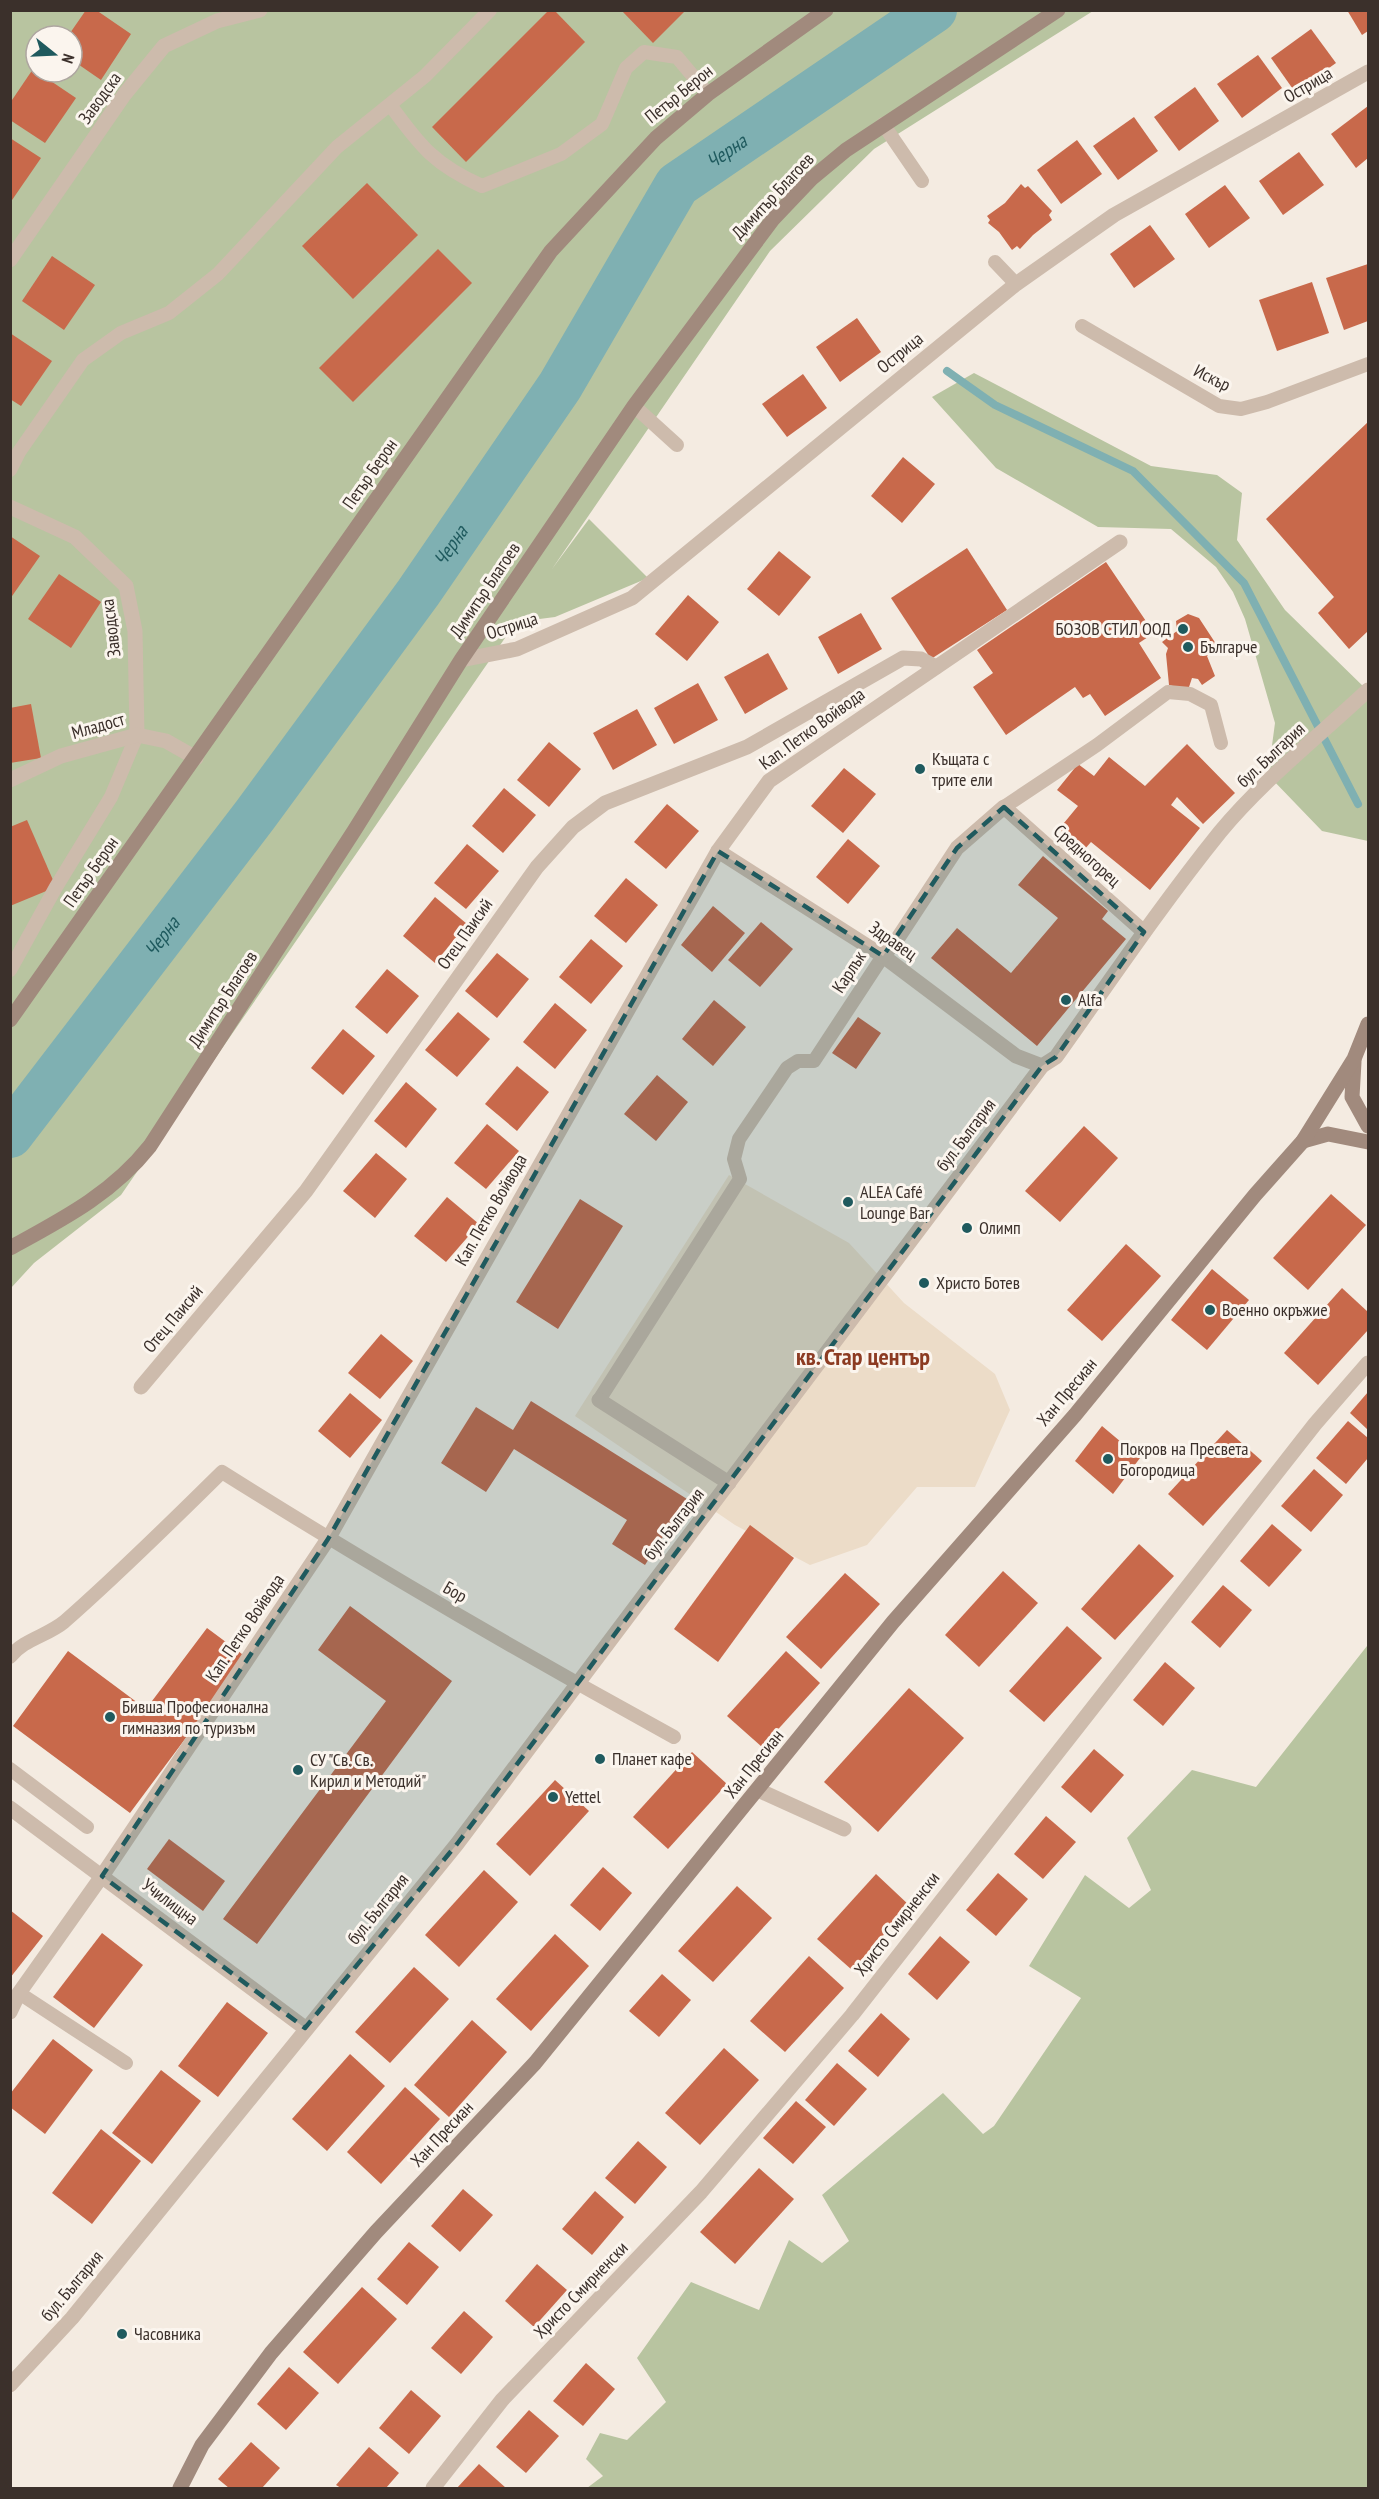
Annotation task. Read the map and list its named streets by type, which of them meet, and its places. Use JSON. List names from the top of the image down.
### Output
{
  "streets": {
    "main road": ["Петър Берон", "Димитър Благоев", "Хан Пресиан"],
    "street": [
      "Острица",
      "Заводска",
      "Младост",
      "Кап. Петко Войвода",
      "бул. България",
      "Средногорец",
      "Отец Паисий",
      "Здравец",
      "Карлък",
      "Училищна",
      "Христо Смирненски"
    ],
    "lane": ["Искър", "Бор"]
  },
  "crossings": [
    ["Острица", "Димитър Благоев"],
    ["Петър Берон", "Младост"],
    ["Заводска", "Младост"],
    ["Кап. Петко Войвода", "Отец Паисий"],
    ["Кап. Петко Войвода", "Здравец"],
    ["Кап. Петко Войвода", "Бор"],
    ["Кап. Петко Войвода", "Училищна"],
    ["бул. България", "Средногорец"],
    ["бул. България", "Здравец"],
    ["бул. България", "Бор"],
    ["бул. България", "Училищна"],
    ["Средногорец", "Карлък"],
    ["Здравец", "Карлък"]
  ],
  "districts": ["кв. Стар център"],
  "water": ["Черна"],
  "places": [
    "БОЗОВ СТИЛ ООД",
    "Българче",
    "Къщата с трите ели",
    "Alfa",
    "ALEA Café Lounge Bar",
    "Олимп",
    "Христо Ботев",
    "Военно окръжие",
    "Покров на Пресвета Богородица",
    "Бивша Професионална гимназия по туризъм",
    "Планет кафе",
    "СУ \"Св. Св. Кирил и Методий\"",
    "Yettel",
    "Часовника"
  ],
  "north": "right"
}
